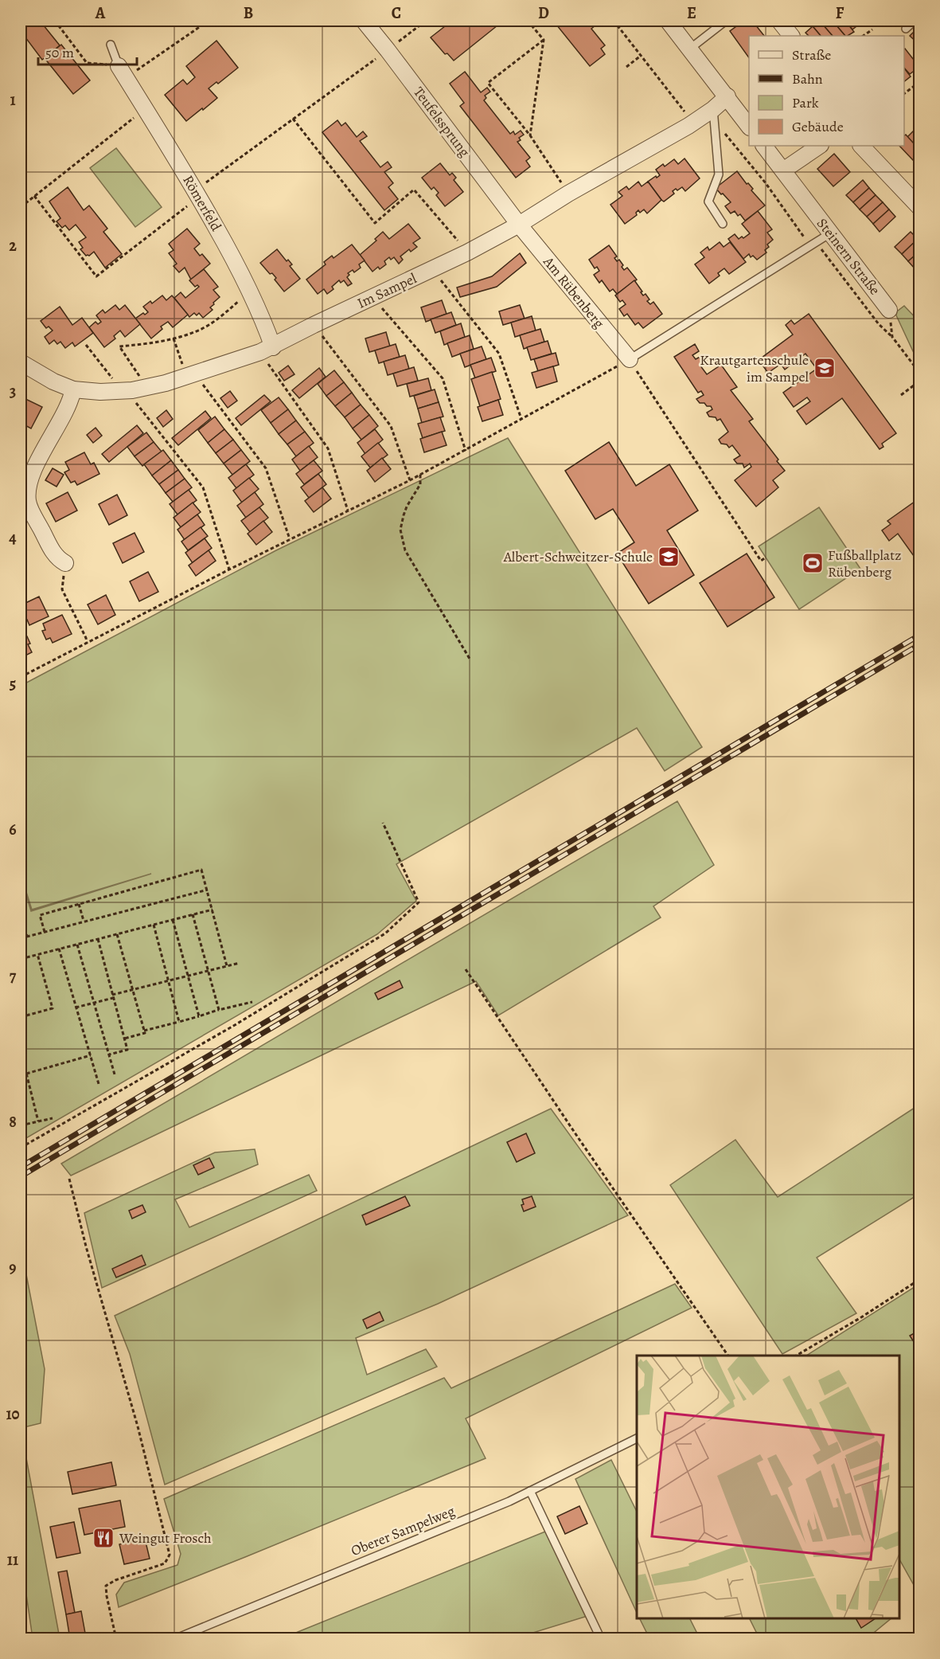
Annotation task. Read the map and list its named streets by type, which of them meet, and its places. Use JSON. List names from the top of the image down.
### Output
{
  "streets": {
    "street": [
      "Teufelssprung",
      "Römerfeld",
      "Steinern Straße",
      "Im Sampel",
      "Am Rübenberg"
    ],
    "lane": ["Oberer Sampelweg"]
  },
  "crossings": [
    ["Teufelssprung", "Im Sampel"],
    ["Teufelssprung", "Am Rübenberg"],
    ["Römerfeld", "Im Sampel"],
    ["Im Sampel", "Am Rübenberg"]
  ],
  "places": {
    "school or university": ["Krautgartenschule im Sampel", "Albert-Schweitzer-Schule"],
    "sports": ["Fußballplatz Rübenberg"],
    "restaurant": ["Weingut Frosch"]
  },
  "legend": [
    "Straße",
    "Bahn",
    "Park",
    "Gebäude"
  ],
  "scale_bar": "50 m",
  "grid": {
    "columns": [
      "A",
      "B",
      "C",
      "D",
      "E",
      "F"
    ],
    "rows": [
      "1",
      "2",
      "3",
      "4",
      "5",
      "6",
      "7",
      "8",
      "9",
      "10",
      "11"
    ]
  }
}
